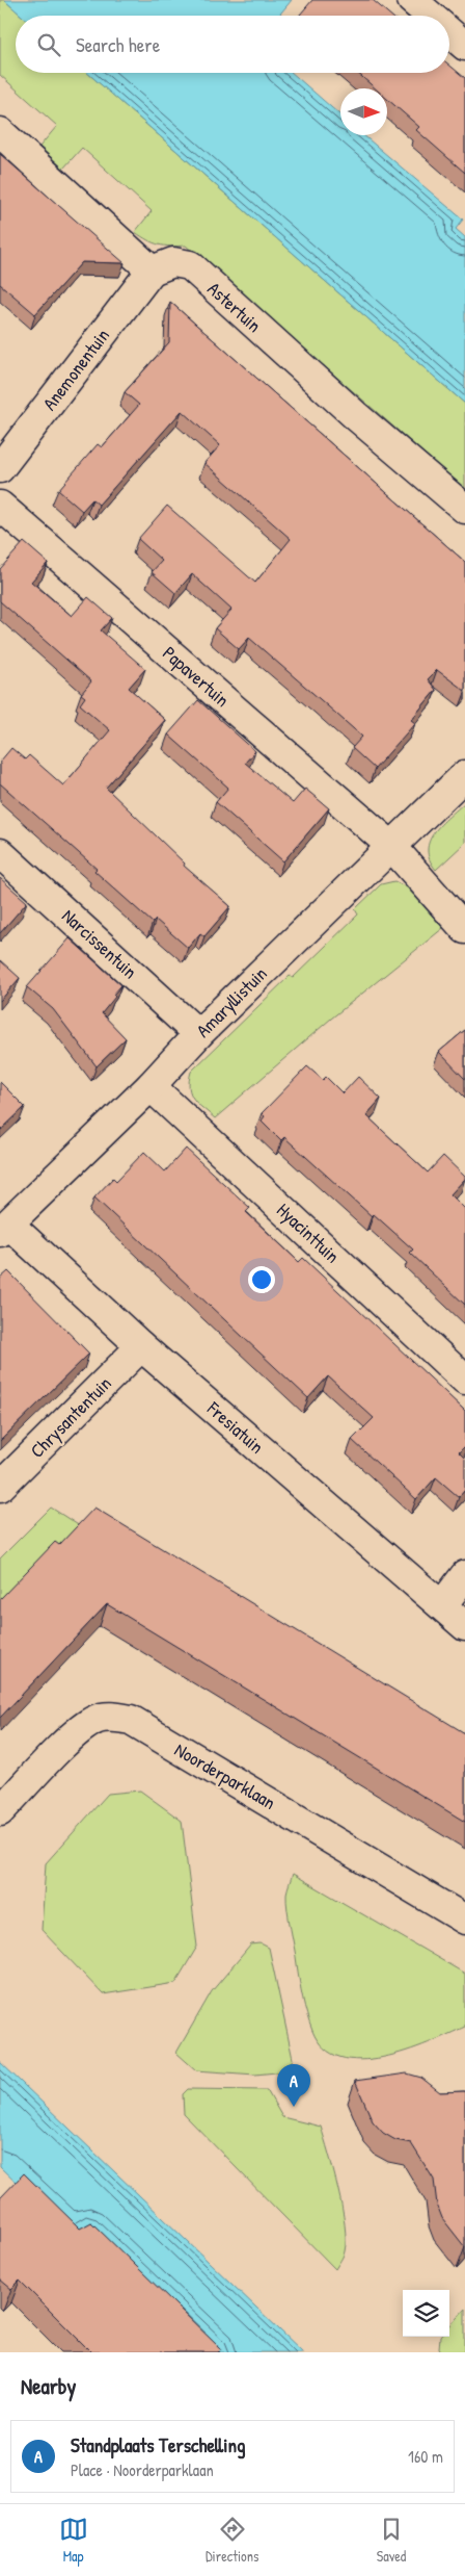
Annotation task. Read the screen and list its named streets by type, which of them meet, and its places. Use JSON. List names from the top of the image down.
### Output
{
  "streets": {
    "street": [
      "Astertuin",
      "Anemonentuin",
      "Papavertuin",
      "Narcissentuin",
      "Amaryllistuin",
      "Hyacinttuin",
      "Chrysantentuin",
      "Fresiatuin",
      "Noorderparklaan"
    ]
  },
  "crossings": [
    ["Astertuin", "Anemonentuin"],
    ["Papavertuin", "Amaryllistuin"],
    ["Narcissentuin", "Amaryllistuin"],
    ["Amaryllistuin", "Hyacinttuin"],
    ["Amaryllistuin", "Fresiatuin"],
    ["Chrysantentuin", "Fresiatuin"]
  ],
  "north": "right",
  "page": {
    "search": "Search here",
    "pins": "A",
    "heading": "Nearby",
    "list": [
      {
        "mark": "A",
        "name": "Standplaats Terschelling",
        "note": "Place · Noorderparklaan",
        "value": "160 m"
      }
    ],
    "nav": ["Map", "Directions", "Saved"]
  }
}
